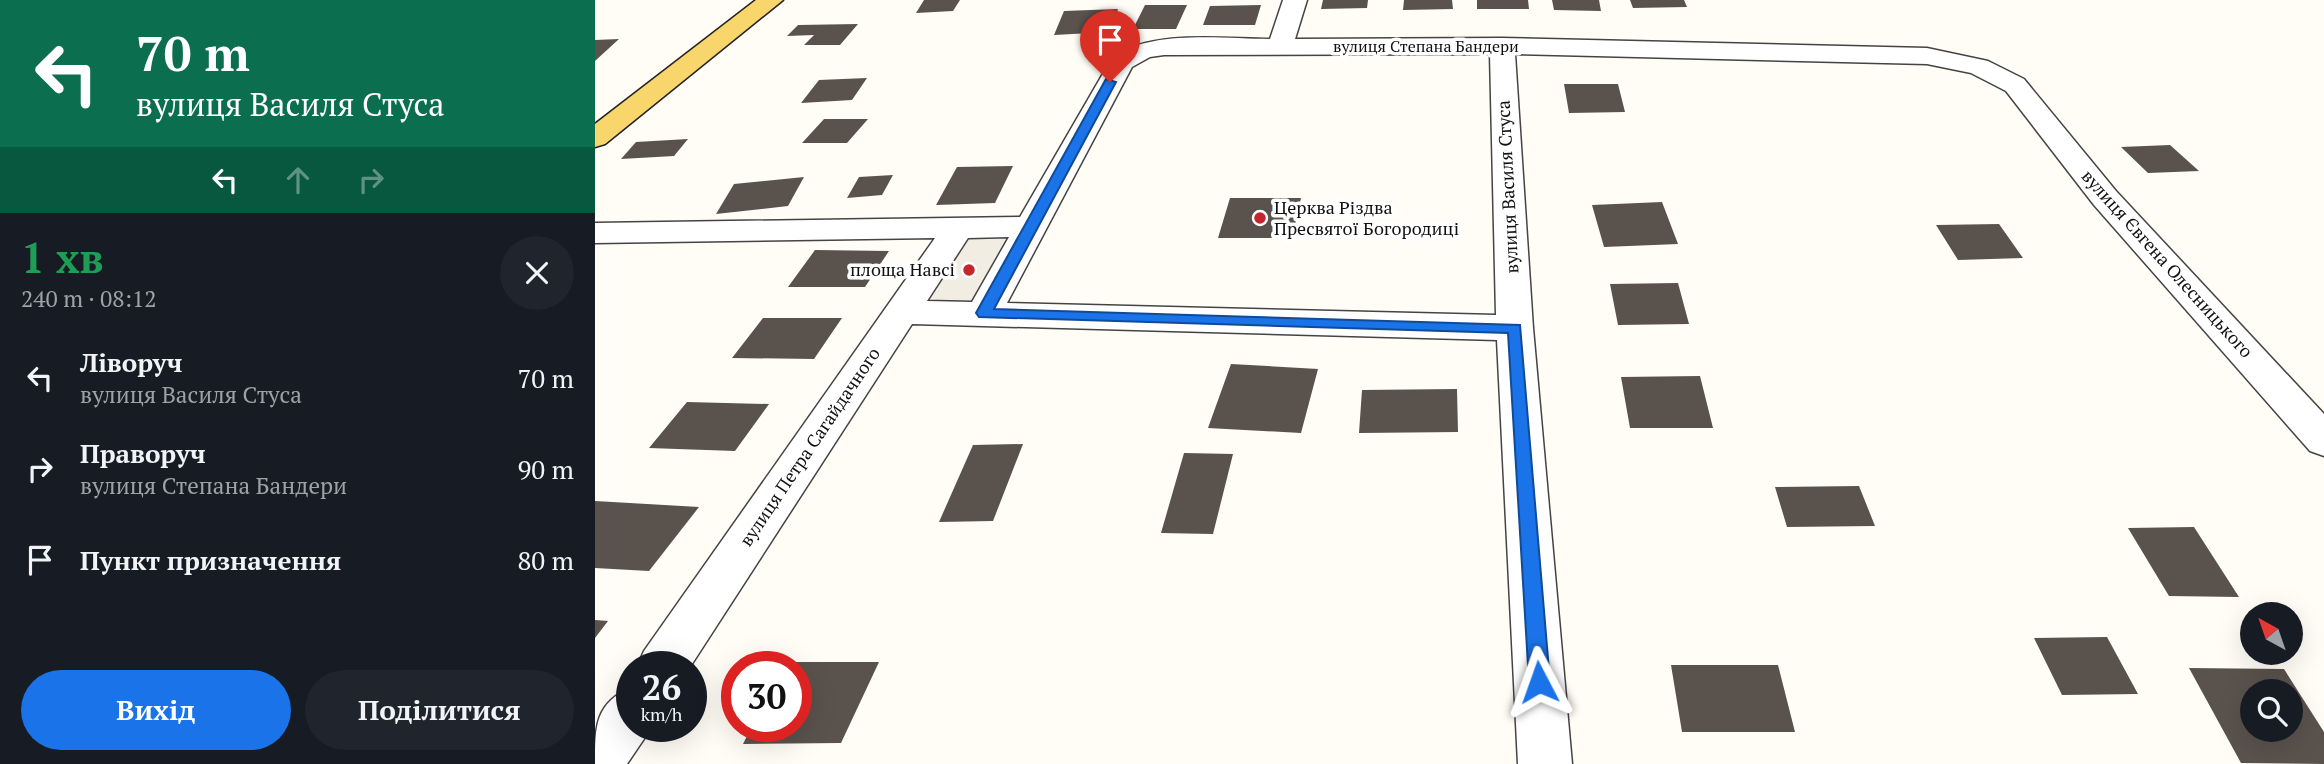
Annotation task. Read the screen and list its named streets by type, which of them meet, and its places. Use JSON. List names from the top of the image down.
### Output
{
  "streets": {
    "street": [
      "вулиця Степана Бандери",
      "вулиця Василя Стуса",
      "вулиця Євгена Олесницького",
      "вулиця Петра Сагайдачного"
    ]
  },
  "crossings": [
    ["вулиця Степана Бандери", "вулиця Василя Стуса"],
    ["вулиця Степана Бандери", "вулиця Євгена Олесницького"]
  ],
  "places": ["Церква Різдва Пресвятої Богородиці", "площа Навсі"],
  "north": "top left",
  "page": {
    "turn": ["70 m", "вулиця Василя Стуса"],
    "heading": ["1 хв", "240 m · 08:12"],
    "list": [
      {
        "name": "Ліворуч",
        "note": "вулиця Василя Стуса",
        "value": "70 m"
      },
      {
        "name": "Праворуч",
        "note": "вулиця Степана Бандери",
        "value": "90 m"
      },
      {
        "name": "Пункт призначення",
        "value": "80 m"
      }
    ],
    "speed": "26 km/h",
    "limit": "30",
    "buttons": ["Вихід", "Поділитися"]
  }
}
